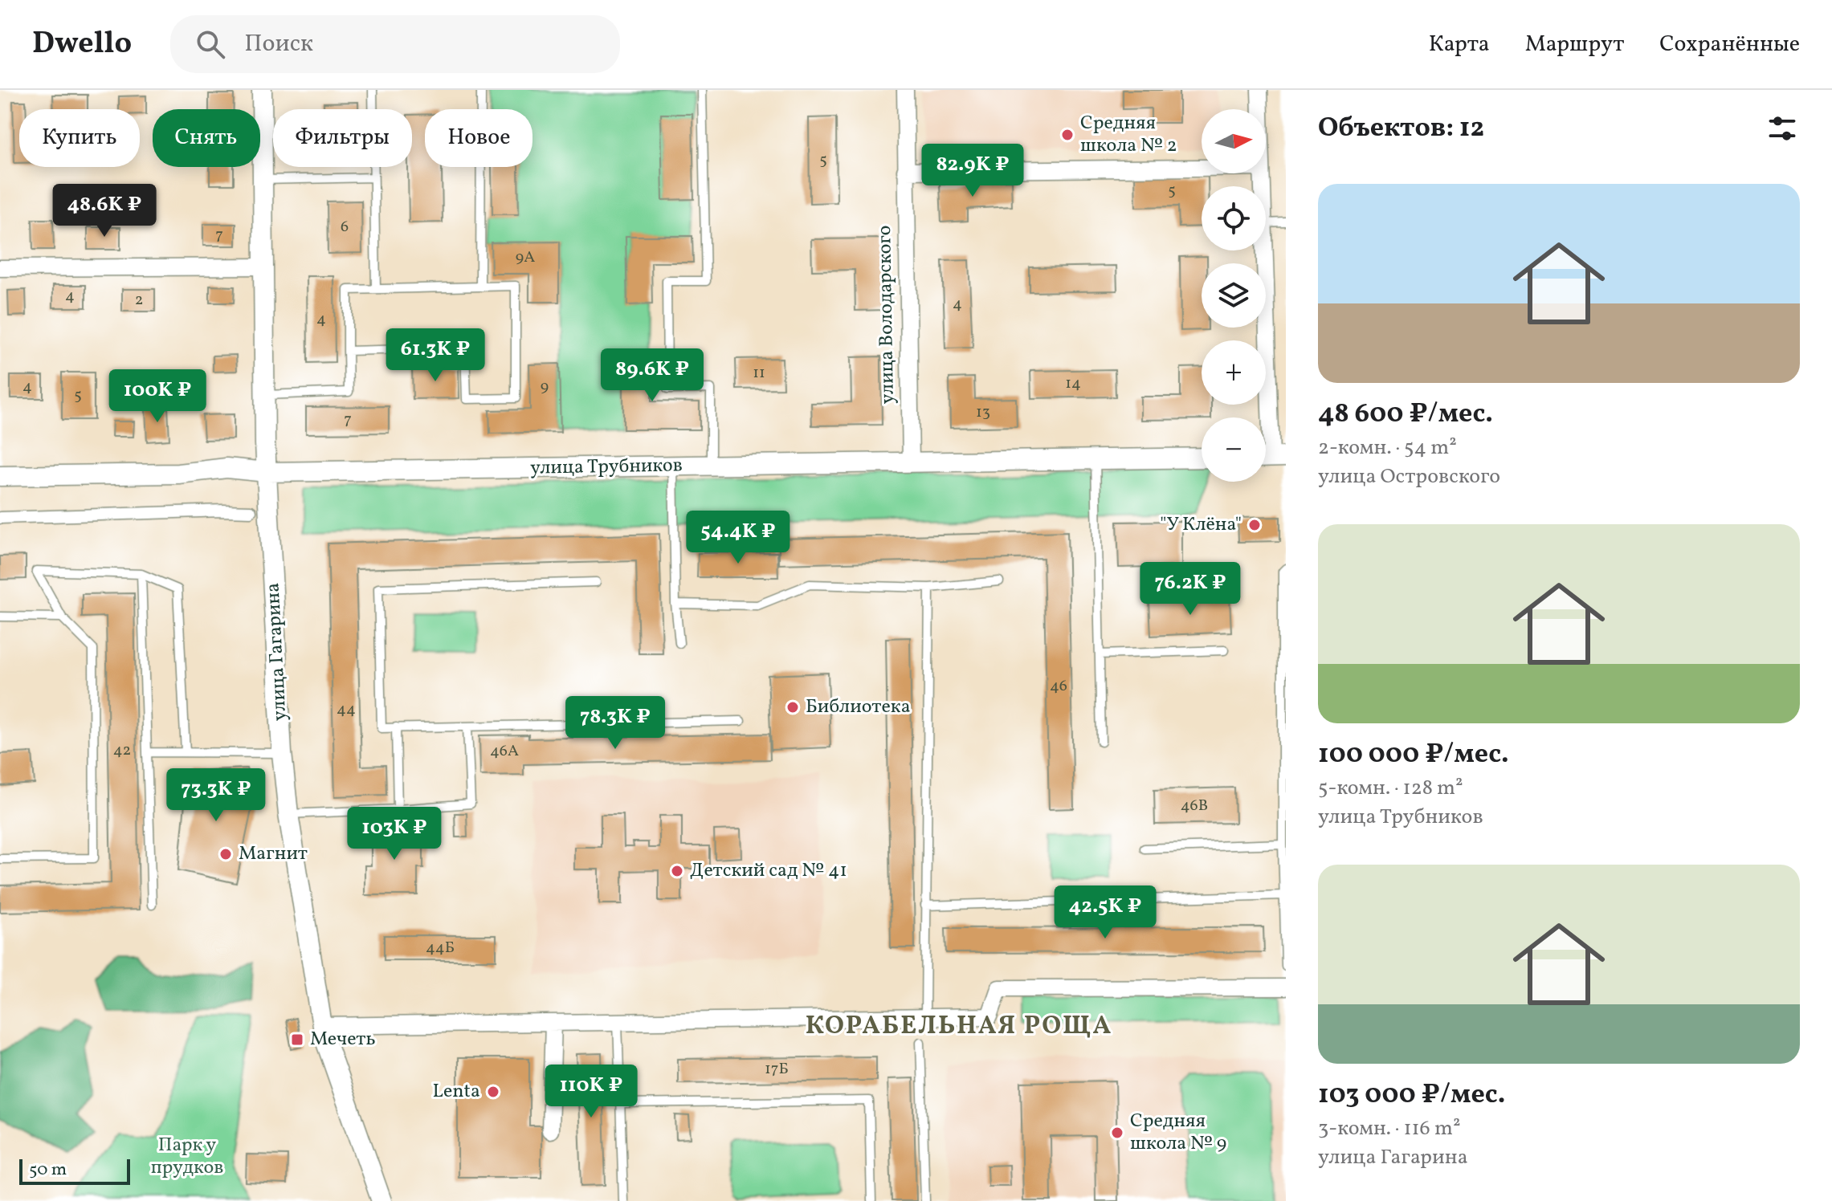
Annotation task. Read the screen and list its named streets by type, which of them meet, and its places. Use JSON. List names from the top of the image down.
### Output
{
  "streets": {
    "street": ["улица Володарского", "улица Трубников", "улица Гагарина"]
  },
  "crossings": [
    ["улица Володарского", "улица Трубников"],
    ["улица Трубников", "улица Гагарина"]
  ],
  "districts": ["КОРАБЕЛЬНАЯ РОЩА"],
  "parks": ["Парк у прудков"],
  "places": {
    "other": [
      "Средняя школа № 2",
      "\"У Клёна\"",
      "Библиотека",
      "Магнит",
      "Детский сад № 41",
      "Lenta",
      "Средняя школа № 9"
    ],
    "transit": ["Мечеть"]
  },
  "house_numbers": [
    "5",
    "5",
    "6",
    "7",
    "9А",
    "4",
    "2",
    "4",
    "4",
    "11",
    "14",
    "4",
    "9",
    "5",
    "13",
    "7",
    "46",
    "44",
    "42",
    "46А",
    "46В",
    "44Б",
    "17Б"
  ],
  "scale_bar": "50 m",
  "north": "right",
  "page": {
    "header": "Dwello",
    "search": "Поиск",
    "nav": ["Карта", "Маршрут", "Сохранённые"],
    "heading": "Объектов: 12",
    "map_buttons": ["+", "−"],
    "chip": [
      "Купить",
      "Снять",
      "Фильтры",
      "Новое"
    ],
    "price": [
      "82.9K ₽",
      "48.6K ₽",
      "61.3K ₽",
      "89.6K ₽",
      "100K ₽",
      "54.4K ₽",
      "76.2K ₽",
      "78.3K ₽",
      "73.3K ₽",
      "103K ₽",
      "42.5K ₽",
      "110K ₽"
    ],
    "list": [
      {
        "name": "48 600 ₽/мес.",
        "note": "2-комн. · 54 m² · улица Островского"
      },
      {
        "name": "100 000 ₽/мес.",
        "note": "5-комн. · 128 m² · улица Трубников"
      },
      {
        "name": "103 000 ₽/мес.",
        "note": "3-комн. · 116 m² · улица Гагарина"
      }
    ],
    "scale": "50 m"
  }
}
